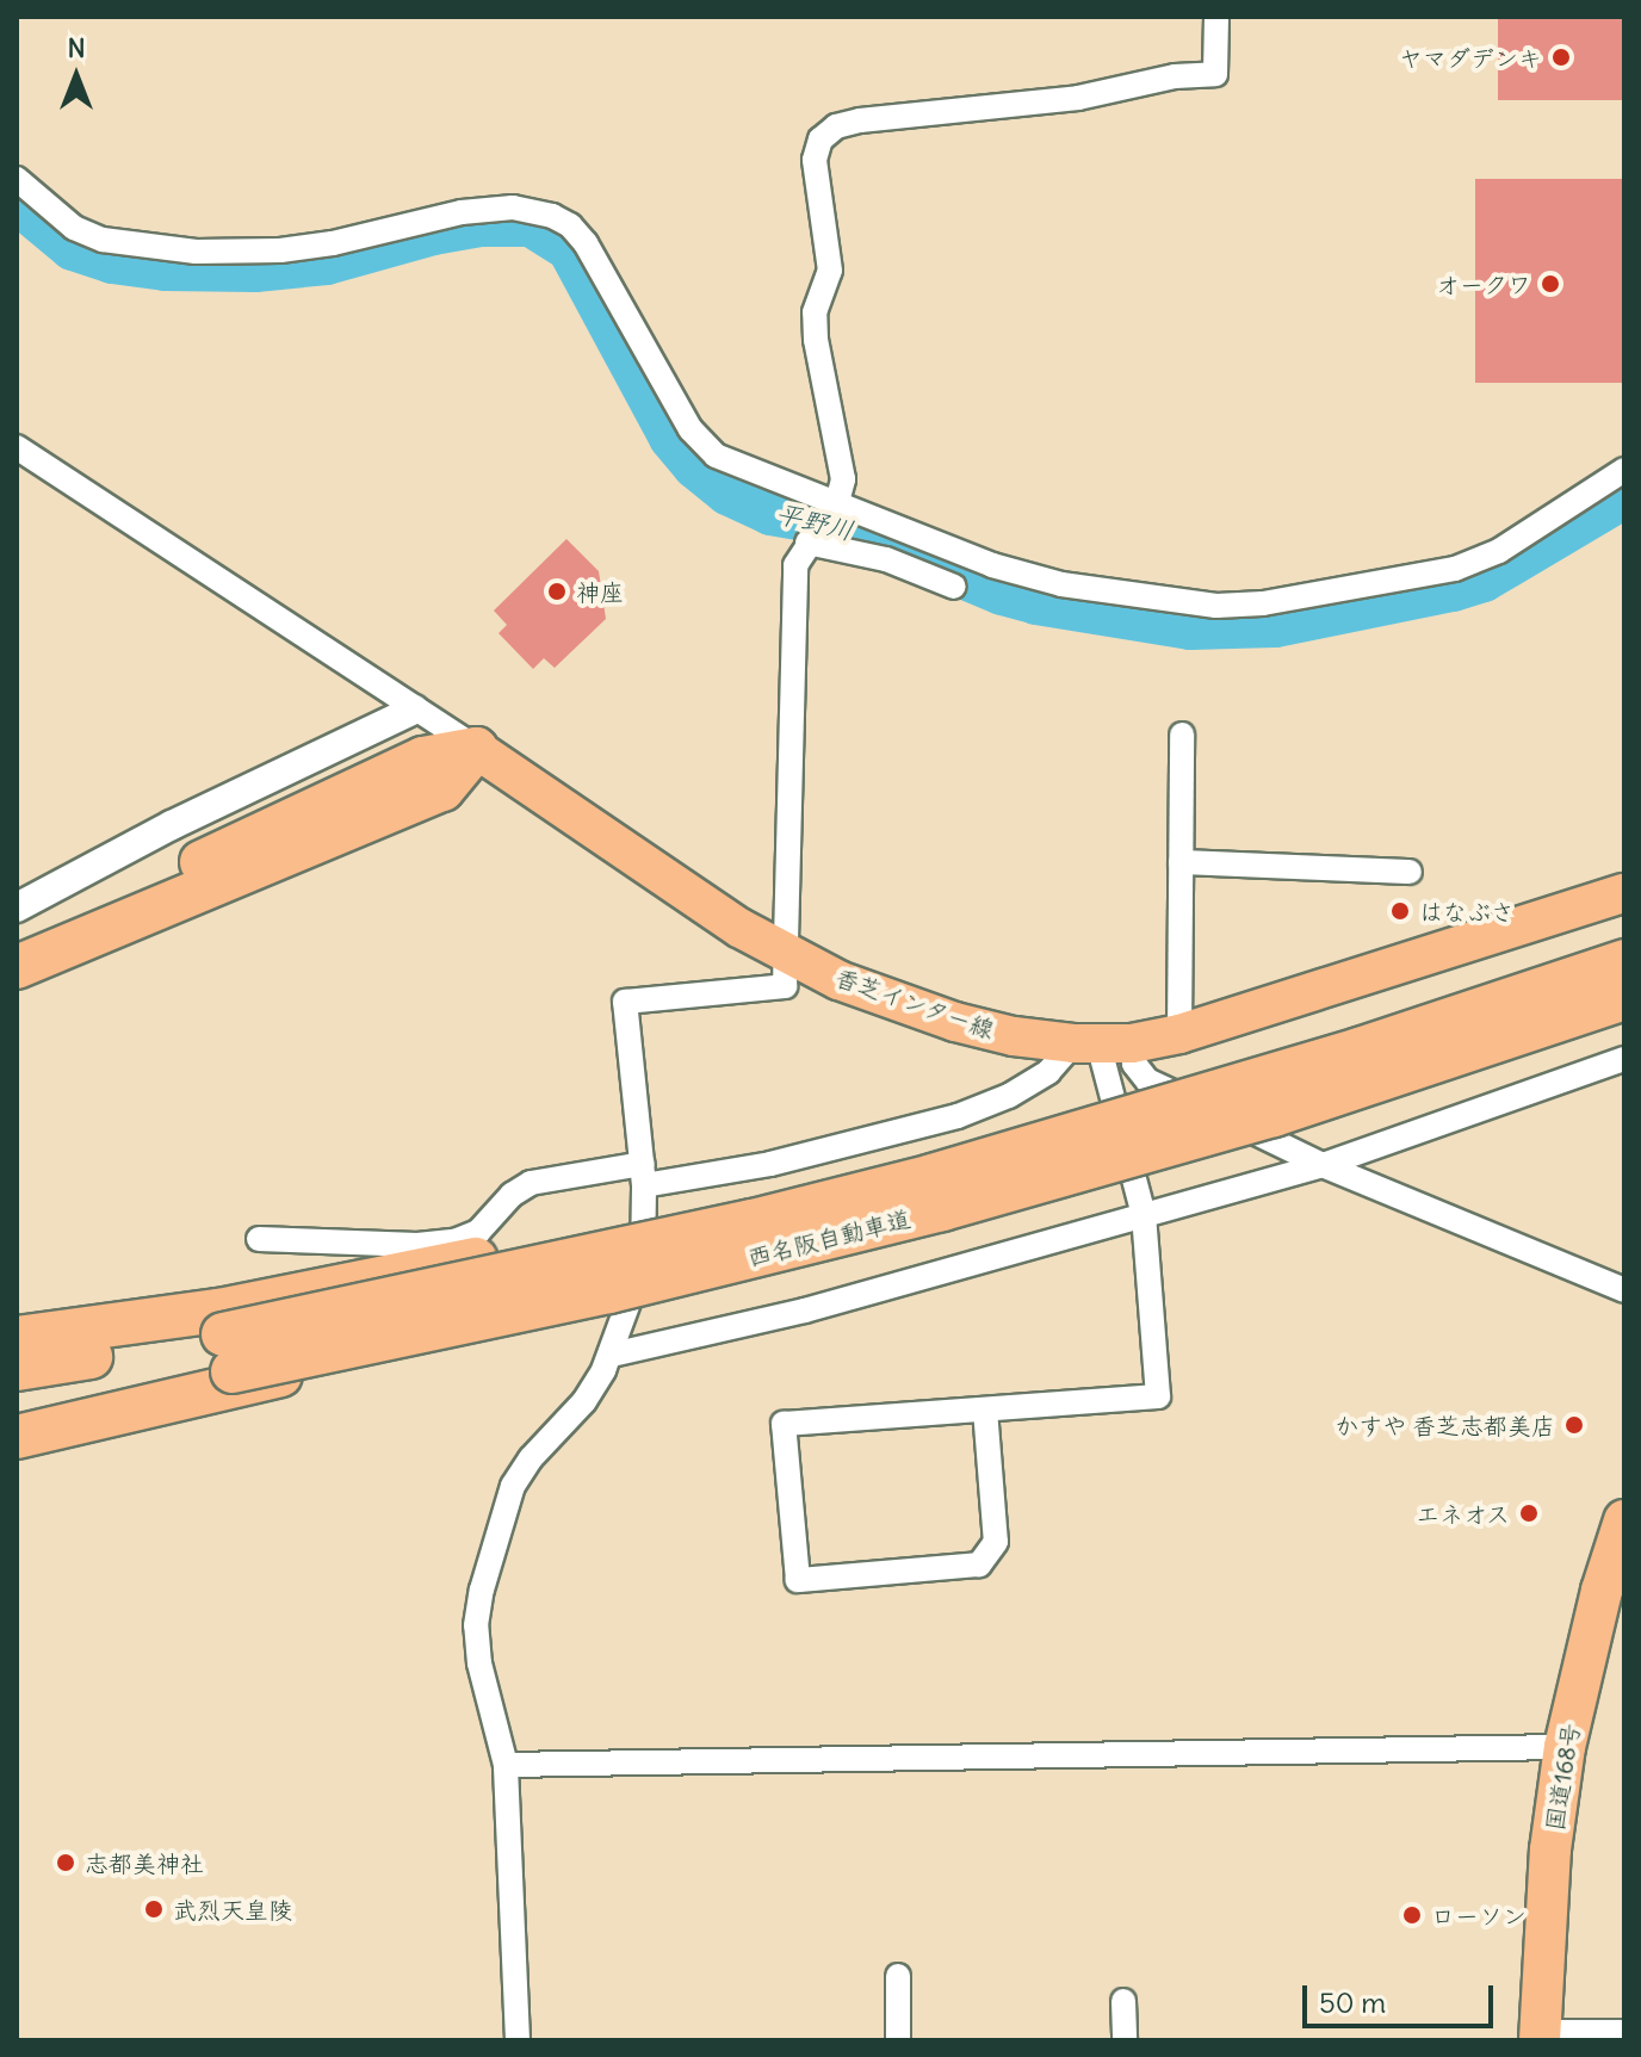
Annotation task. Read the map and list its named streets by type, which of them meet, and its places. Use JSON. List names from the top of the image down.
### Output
{
  "streets": {
    "highway": ["西名阪自動車道", "国道168号"],
    "main road": ["香芝インター線"]
  },
  "water": ["平野川"],
  "places": [
    "ヤマダデンキ",
    "オークワ",
    "神座",
    "はなぶさ",
    "かすや 香芝志都美店",
    "エネオス",
    "志都美神社",
    "武烈天皇陵",
    "ローソン"
  ],
  "scale_bar": "50 m",
  "north": "top"
}
